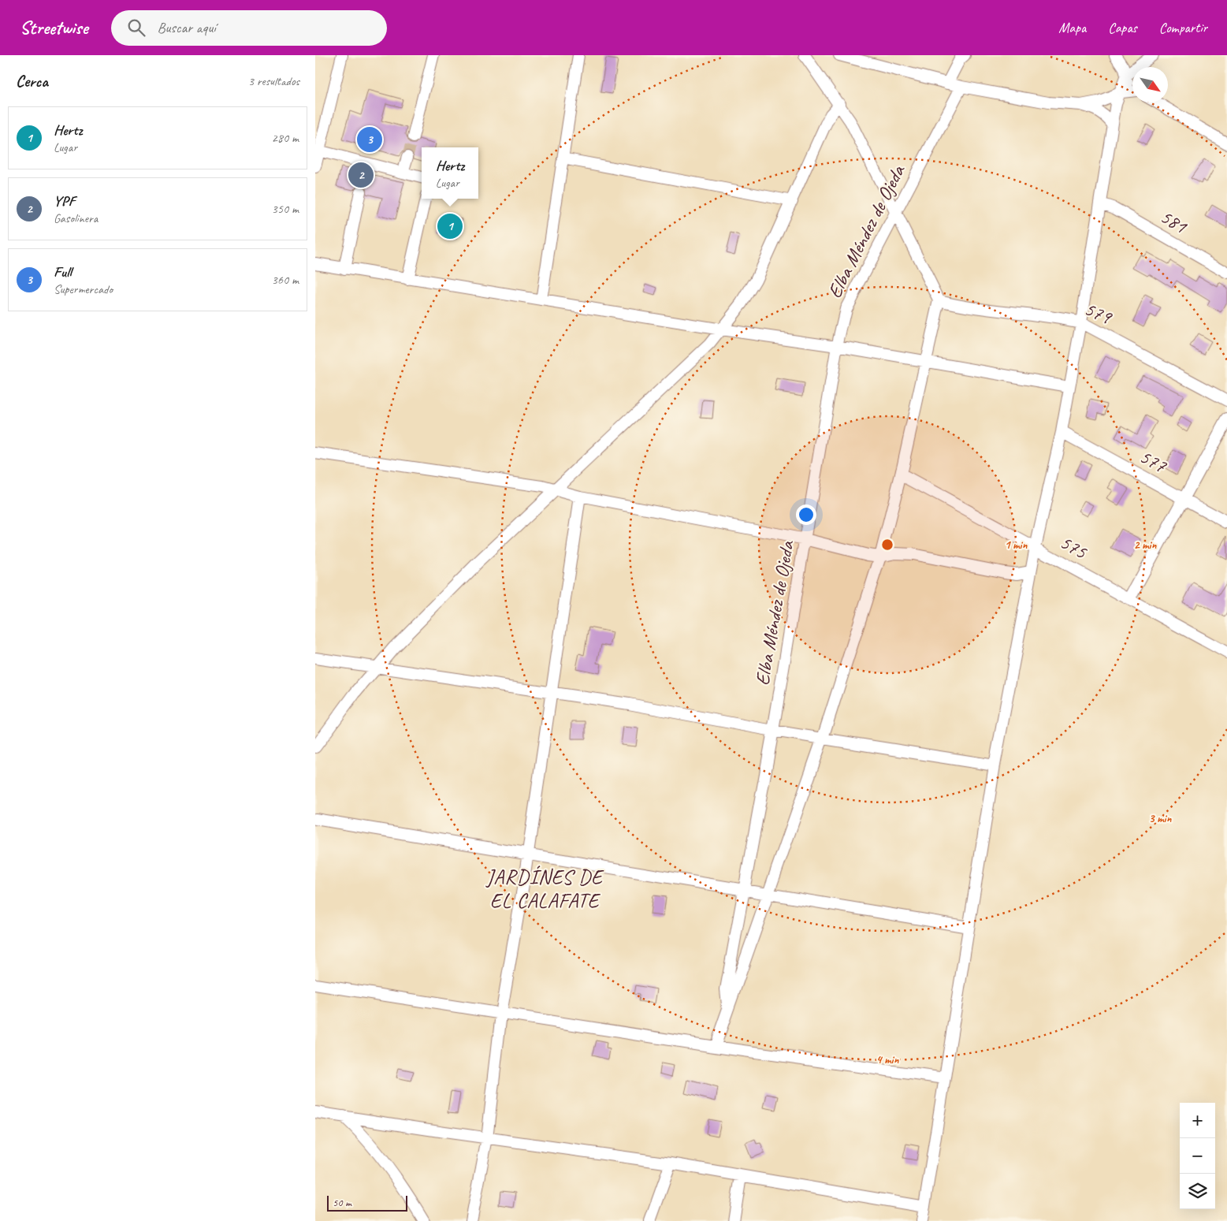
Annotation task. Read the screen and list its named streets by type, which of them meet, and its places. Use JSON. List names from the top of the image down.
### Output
{
  "streets": {
    "street": [
      "581",
      "Elba Méndez de Ojeda",
      "579",
      "577",
      "575"
    ]
  },
  "districts": ["JARDÍNES DE EL CALAFATE"],
  "scale_bar": "50 m",
  "north": "bottom right",
  "page": {
    "header": "Streetwise",
    "search": "Buscar aquí",
    "nav": ["Mapa", "Capas", "Compartir"],
    "heading": ["Cerca", "3 resultados"],
    "list": [
      {
        "mark": "1",
        "name": "Hertz",
        "note": "Lugar",
        "value": "280 m"
      },
      {
        "mark": "2",
        "name": "YPF",
        "note": "Gasolinera",
        "value": "350 m"
      },
      {
        "mark": "3",
        "name": "Full",
        "note": "Supermercado",
        "value": "360 m"
      }
    ],
    "pins": ["3", "2", "1"],
    "popup": ["Hertz", "Lugar"],
    "map_buttons": ["+", "−"],
    "scale": "50 m"
  },
  "rings": [
    "1 min",
    "2 min",
    "3 min",
    "4 min"
  ]
}
